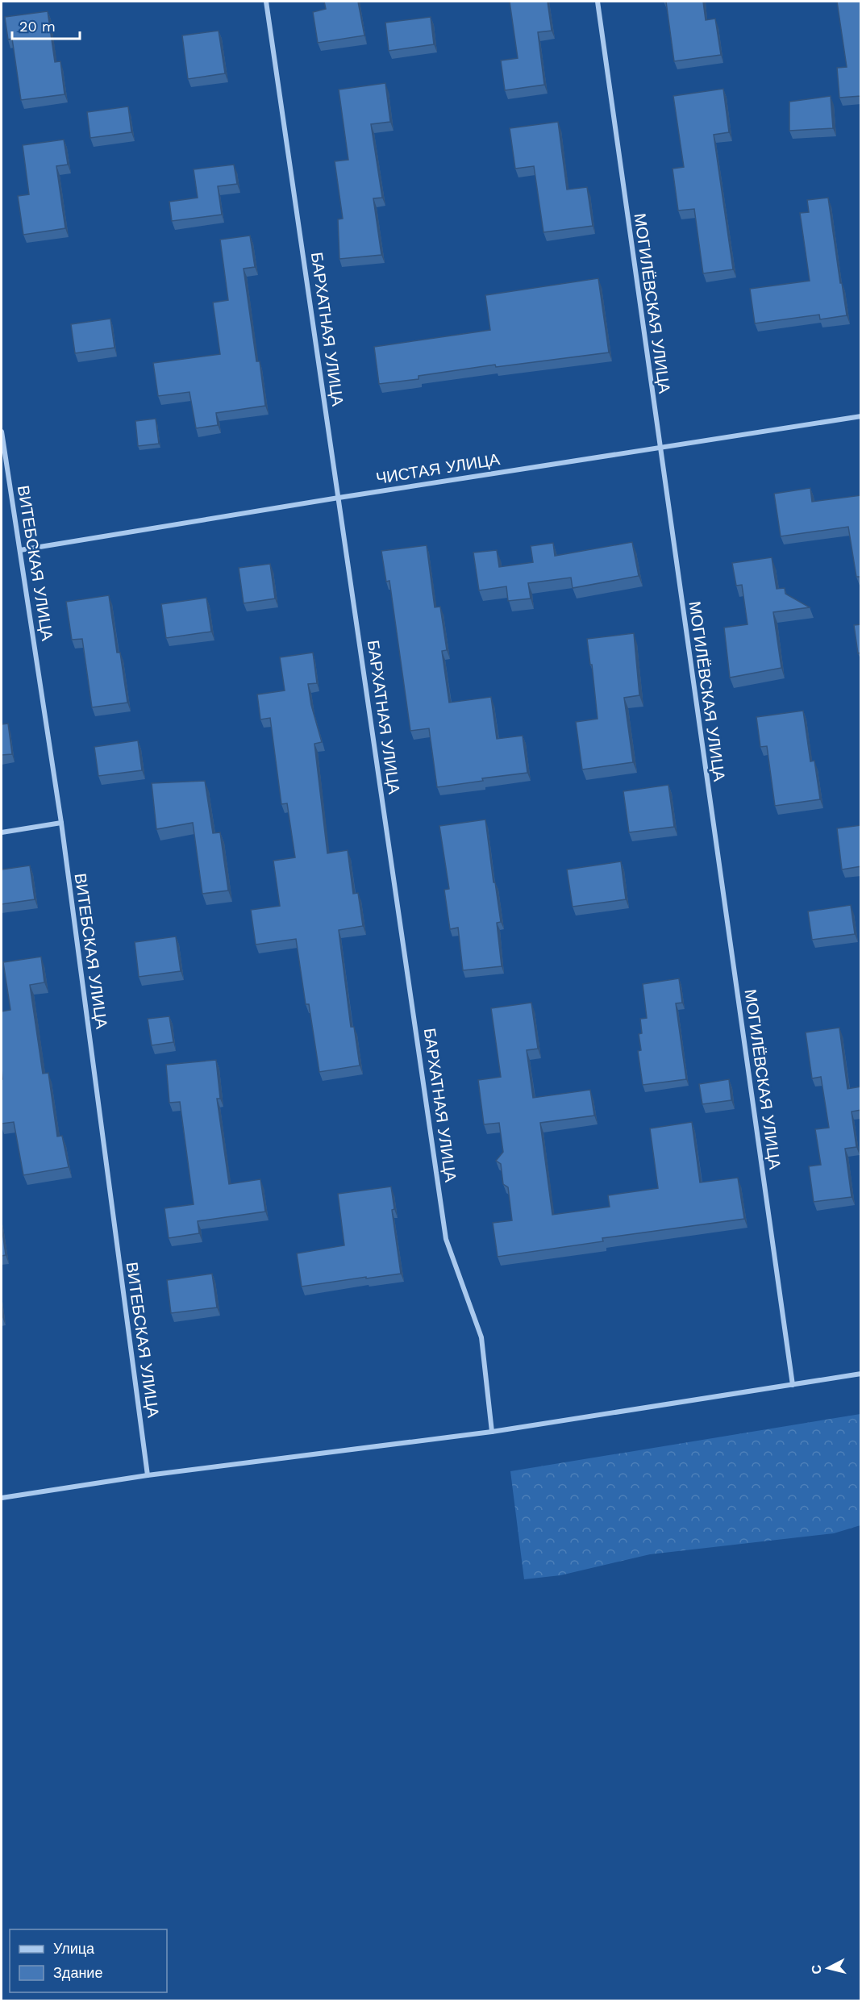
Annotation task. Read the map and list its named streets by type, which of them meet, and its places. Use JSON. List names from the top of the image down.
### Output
{
  "streets": {
    "street": [
      "МОГИЛЁВСКАЯ УЛИЦА",
      "БАРХАТНАЯ УЛИЦА",
      "ЧИСТАЯ УЛИЦА",
      "ВИТЕБСКАЯ УЛИЦА"
    ]
  },
  "crossings": [
    ["МОГИЛЁВСКАЯ УЛИЦА", "ЧИСТАЯ УЛИЦА"],
    ["БАРХАТНАЯ УЛИЦА", "ЧИСТАЯ УЛИЦА"],
    ["ЧИСТАЯ УЛИЦА", "ВИТЕБСКАЯ УЛИЦА"]
  ],
  "legend": ["Улица", "Здание"],
  "scale_bar": "20 m",
  "north": "left"
}
